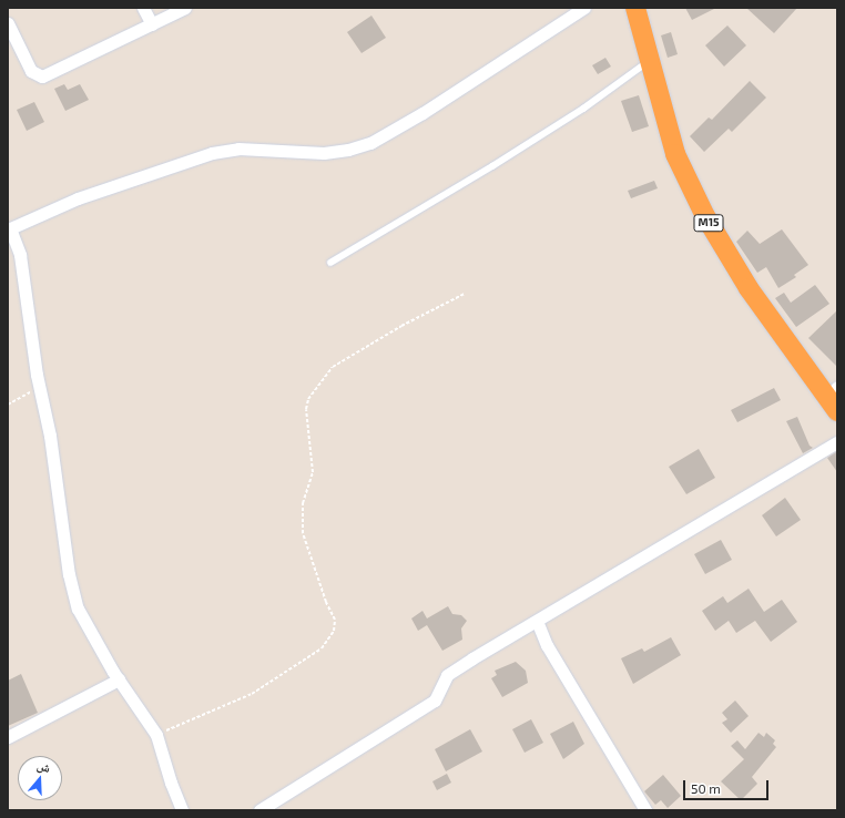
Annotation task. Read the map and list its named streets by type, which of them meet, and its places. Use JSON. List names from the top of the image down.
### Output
{
  "streets": {
    "highway": ["M15"]
  },
  "scale_bar": "50 m",
  "north": "top"
}
